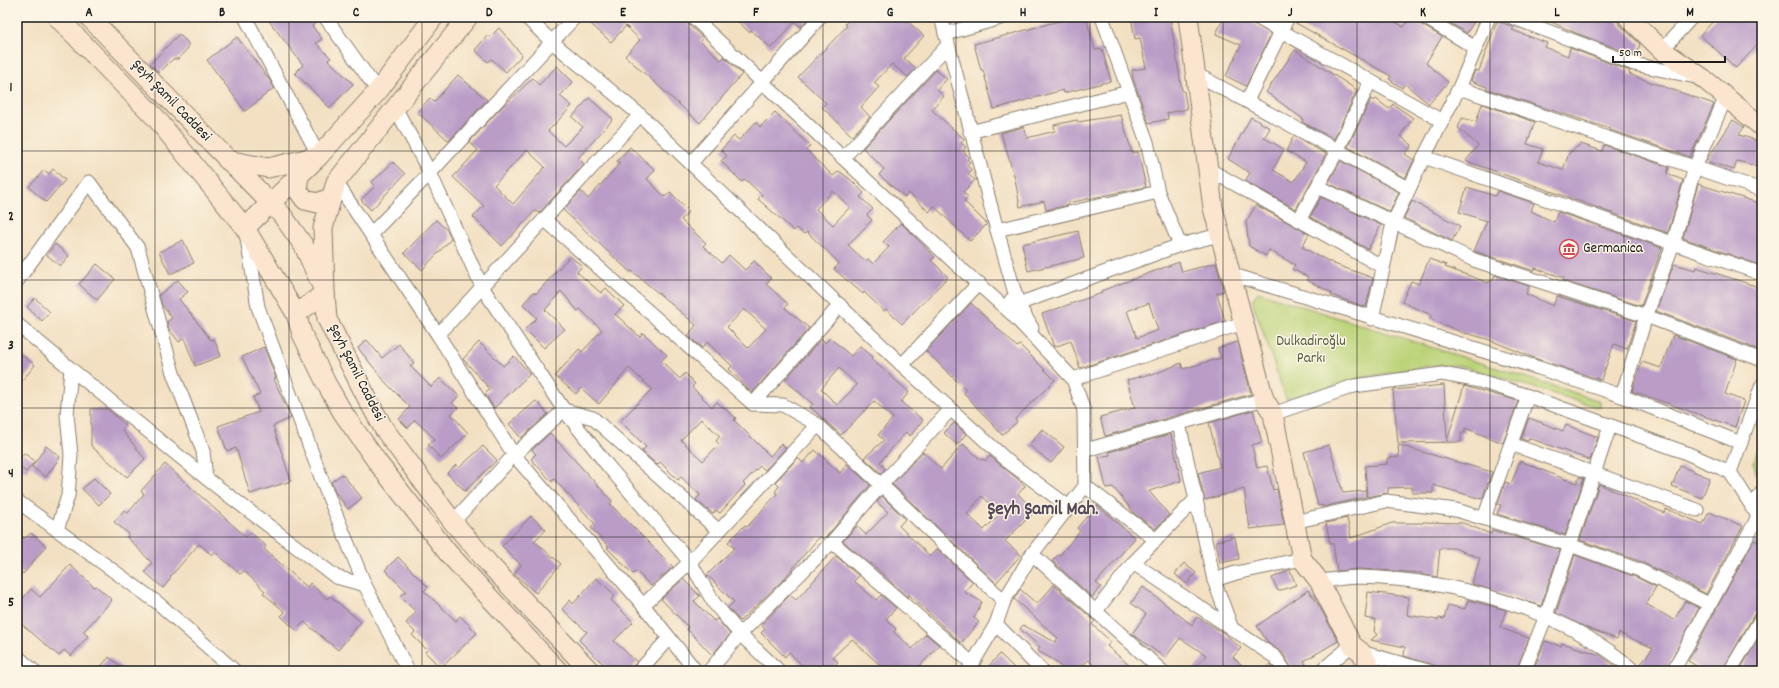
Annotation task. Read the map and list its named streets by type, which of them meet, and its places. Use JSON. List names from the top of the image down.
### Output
{
  "streets": {
    "main road": ["Şeyh Şamil Caddesi"]
  },
  "districts": ["Şeyh Şamil Mah."],
  "parks": ["Dulkadiroğlu Parkı"],
  "places": {
    "museum": ["Germanica"]
  },
  "scale_bar": "50 m",
  "grid": {
    "columns": [
      "A",
      "B",
      "C",
      "D",
      "E",
      "F",
      "G",
      "H",
      "I",
      "J",
      "K",
      "L",
      "M"
    ],
    "rows": [
      "1",
      "2",
      "3",
      "4",
      "5"
    ]
  }
}
